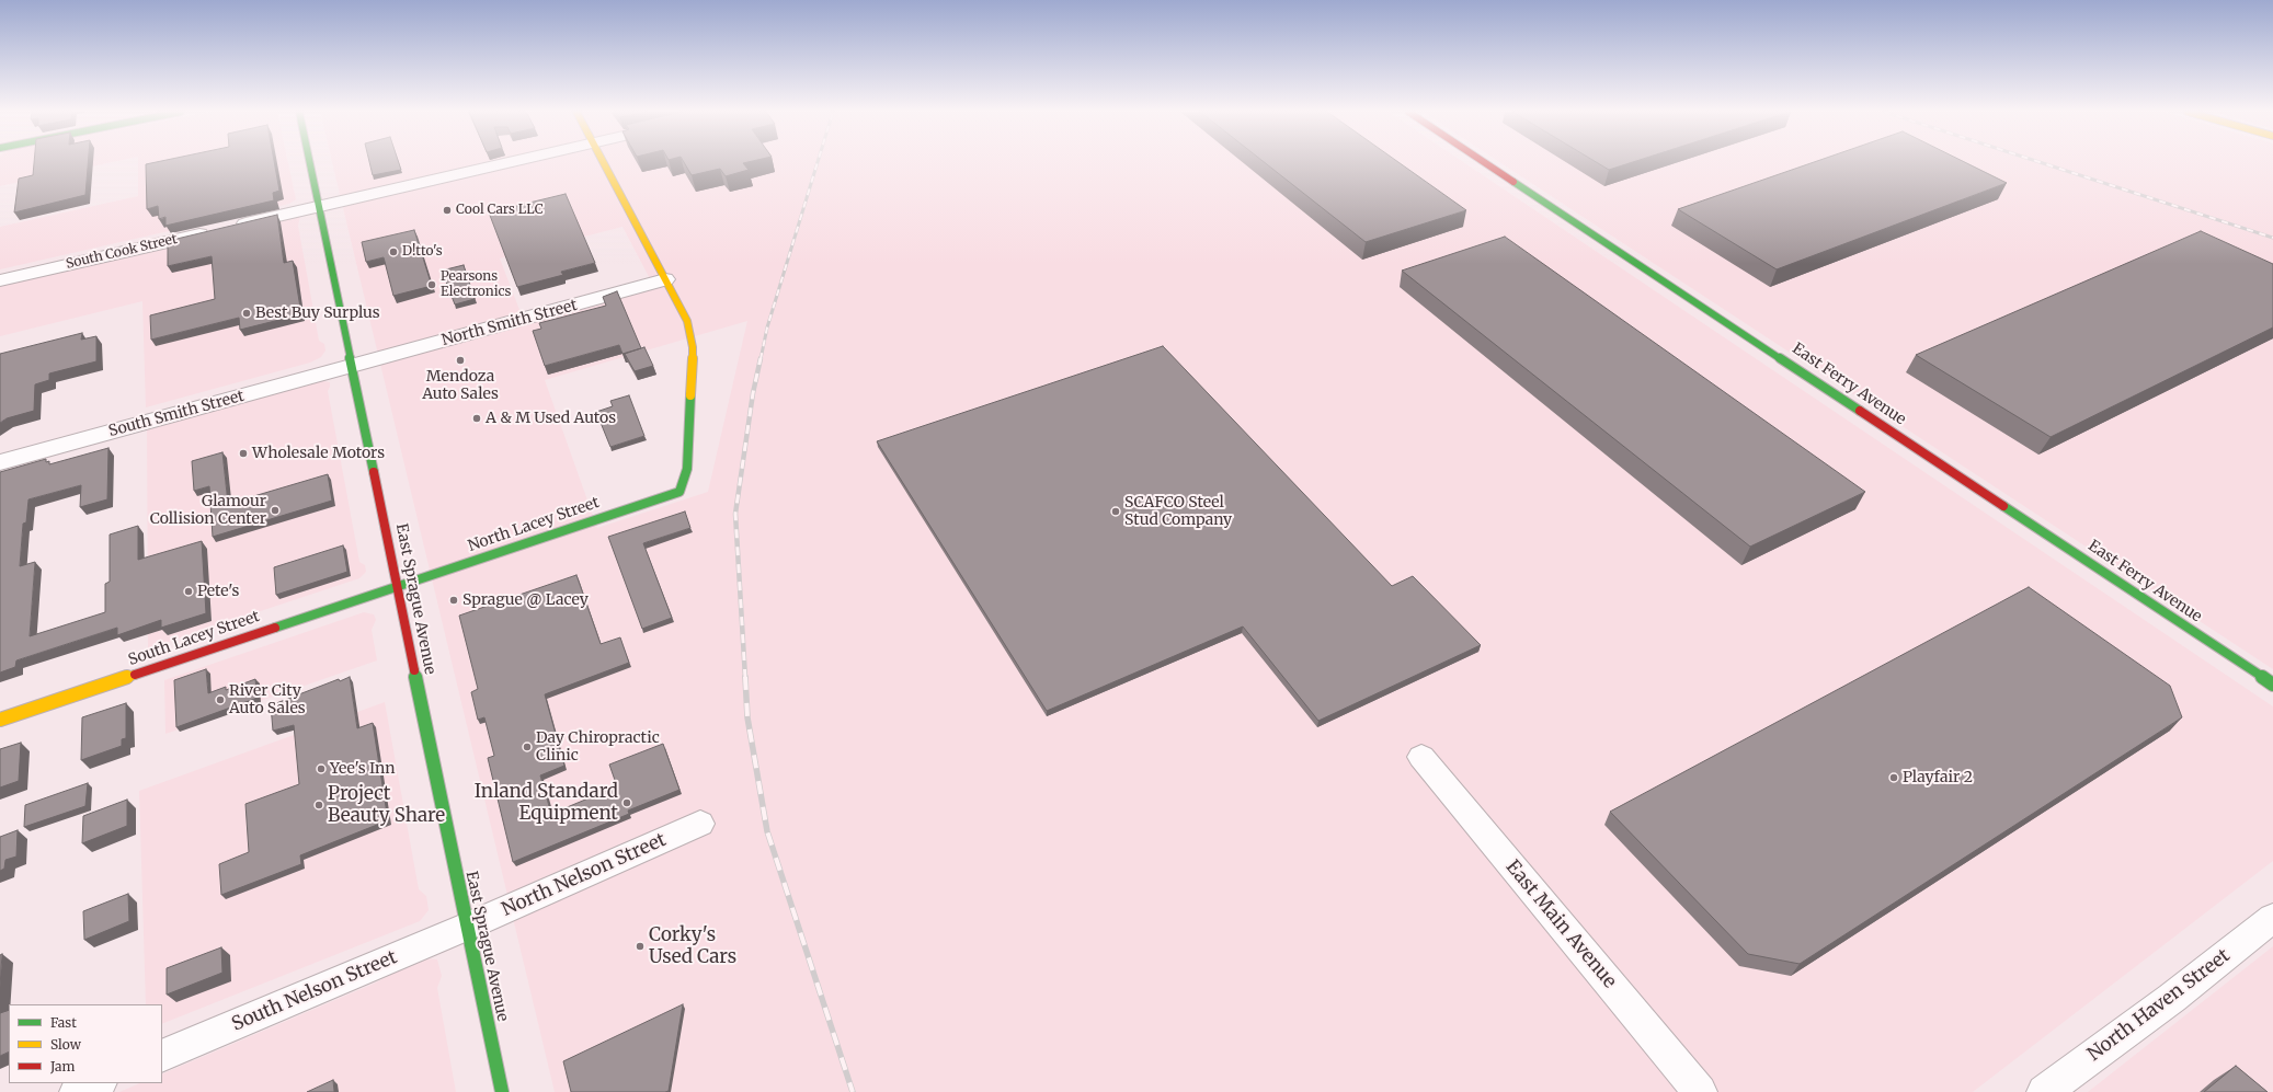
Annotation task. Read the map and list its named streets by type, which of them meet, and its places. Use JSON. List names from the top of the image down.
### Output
{
  "streets": {
    "street": [
      "South Cook Street",
      "North Smith Street",
      "East Ferry Avenue",
      "South Smith Street",
      "North Lacey Street",
      "East Sprague Avenue",
      "South Lacey Street",
      "North Nelson Street",
      "East Main Avenue",
      "South Nelson Street",
      "North Haven Street"
    ]
  },
  "crossings": [
    ["South Cook Street", "East Sprague Avenue"],
    ["North Smith Street", "South Smith Street"],
    ["North Smith Street", "North Lacey Street"],
    ["North Smith Street", "East Sprague Avenue"],
    ["South Smith Street", "East Sprague Avenue"],
    ["North Lacey Street", "East Sprague Avenue"],
    ["North Lacey Street", "South Lacey Street"],
    ["East Sprague Avenue", "South Lacey Street"],
    ["East Sprague Avenue", "North Nelson Street"],
    ["East Sprague Avenue", "South Nelson Street"],
    ["North Nelson Street", "South Nelson Street"]
  ],
  "places": [
    "Cool Cars LLC",
    "D!tto's",
    "Pearsons Electronics",
    "Best Buy Surplus",
    "Mendoza Auto Sales",
    "A & M Used Autos",
    "Wholesale Motors",
    "Glamour Collision Center",
    "SCAFCO Steel Stud Company",
    "Pete's",
    "Sprague @ Lacey",
    "River City Auto Sales",
    "Day Chiropractic Clinic",
    "Yee's Inn",
    "Playfair 2",
    "Inland Standard Equipment",
    "Project Beauty Share",
    "Corky's Used Cars"
  ],
  "legend": ["Fast", "Slow", "Jam"]
}
